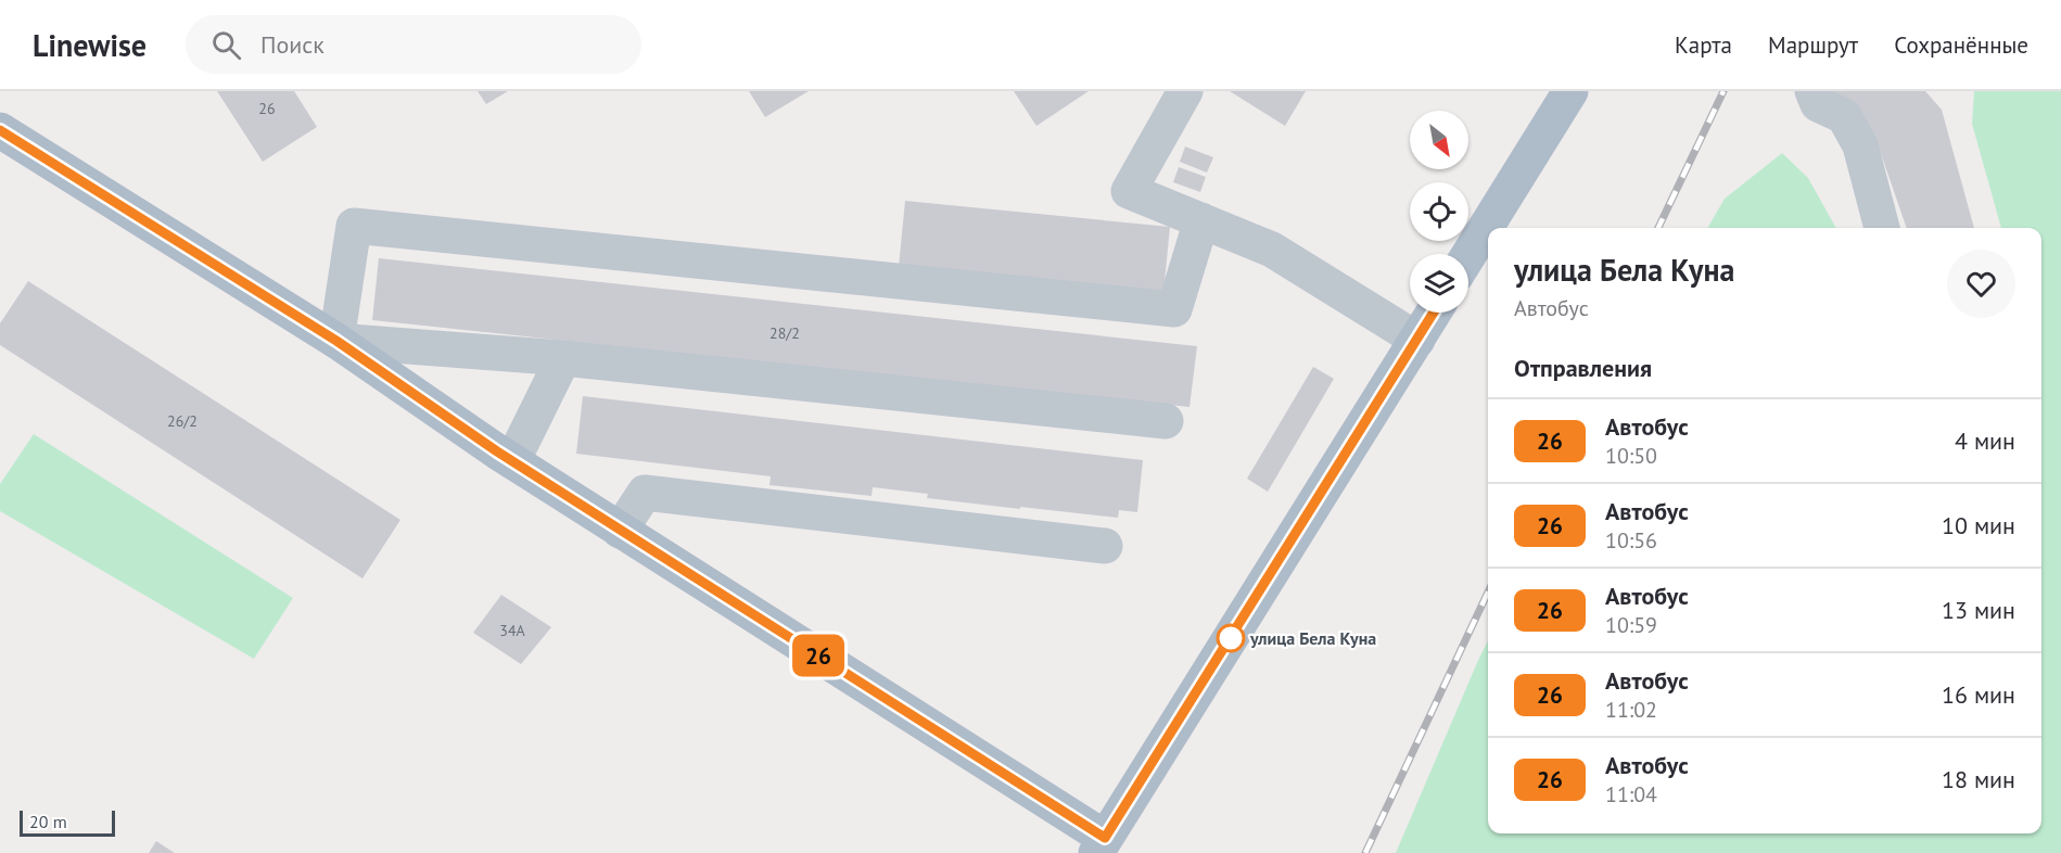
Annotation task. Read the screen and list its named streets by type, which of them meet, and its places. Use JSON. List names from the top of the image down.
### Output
{
  "places": ["улица Бела Куна"],
  "lines": ["bus line 26"],
  "house_numbers": [
    "26",
    "28/2",
    "26/2",
    "34А"
  ],
  "scale_bar": "20 m",
  "north": "bottom right",
  "page": {
    "header": "Linewise",
    "search": "Поиск",
    "nav": ["Карта", "Маршрут", "Сохранённые"],
    "on_map": "26",
    "heading": [
      ["улица Бела Куна", "Автобус"],
      "Отправления"
    ],
    "list": [
      {
        "mark": "26",
        "name": "Автобус",
        "note": "10:50",
        "value": "4 мин"
      },
      {
        "mark": "26",
        "name": "Автобус",
        "note": "10:56",
        "value": "10 мин"
      },
      {
        "mark": "26",
        "name": "Автобус",
        "note": "10:59",
        "value": "13 мин"
      },
      {
        "mark": "26",
        "name": "Автобус",
        "note": "11:02",
        "value": "16 мин"
      },
      {
        "mark": "26",
        "name": "Автобус",
        "note": "11:04",
        "value": "18 мин"
      }
    ],
    "scale": "20 m"
  }
}
